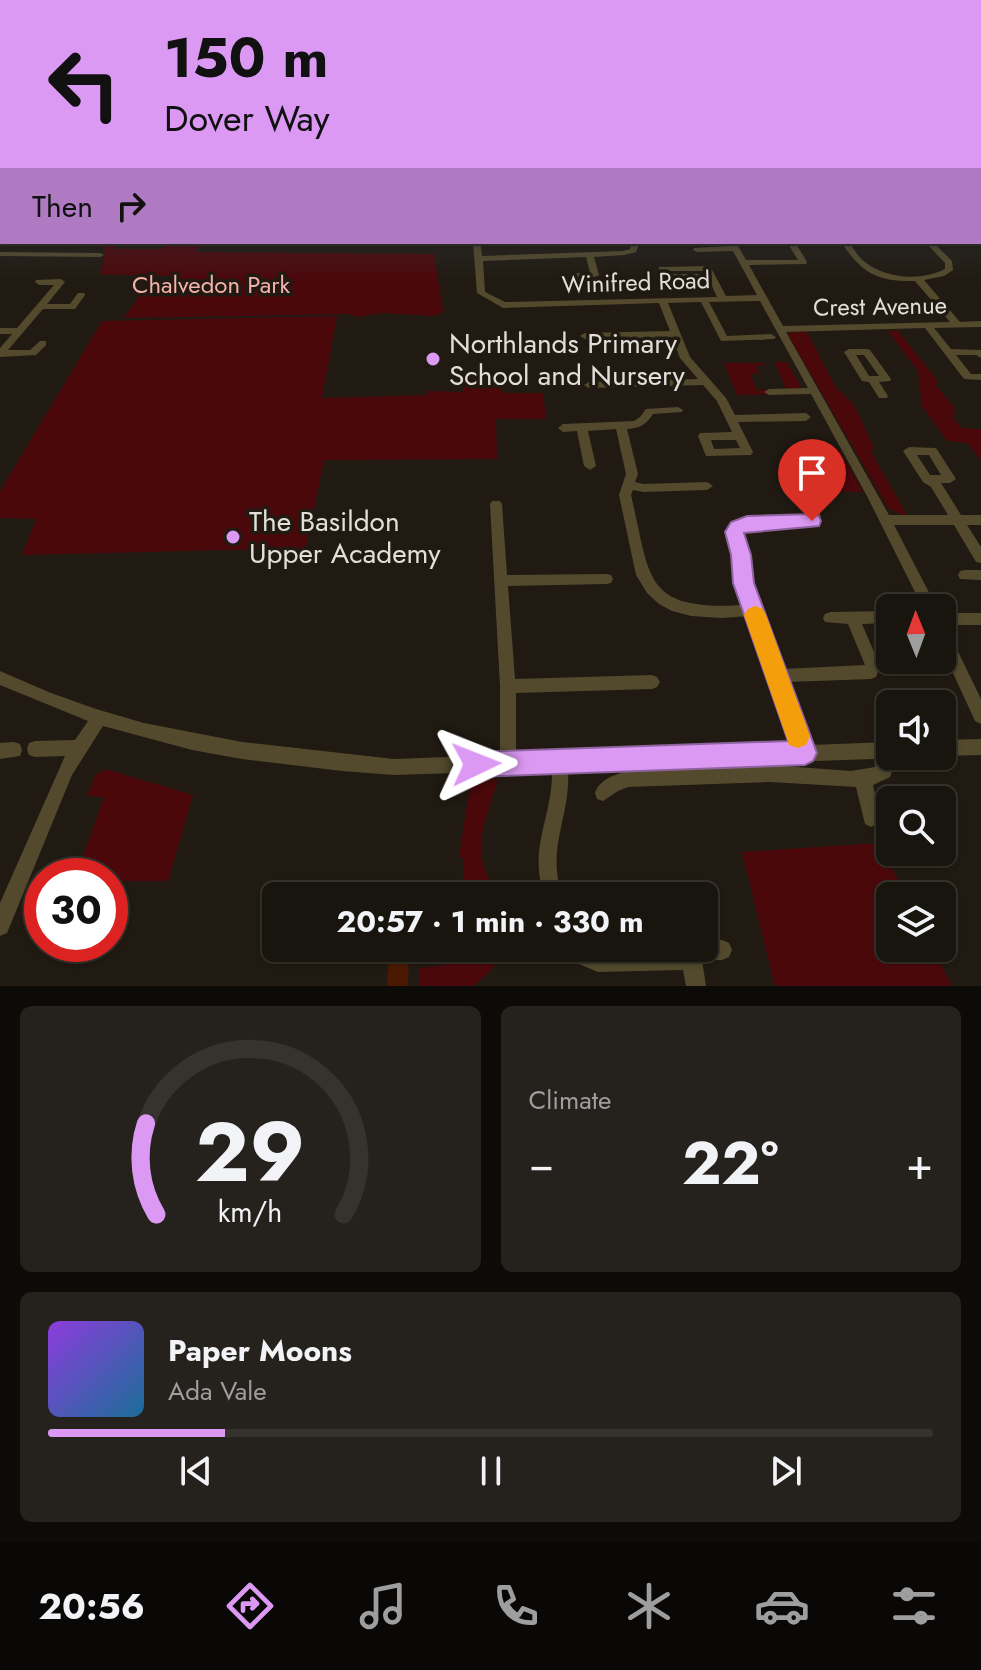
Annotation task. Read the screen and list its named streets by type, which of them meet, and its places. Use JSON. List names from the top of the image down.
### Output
{
  "streets": {
    "street": ["Winifred Road", "Crest Avenue"]
  },
  "parks": ["Chalvedon Park"],
  "places": ["Northlands Primary School and Nursery", "The Basildon Upper Academy"],
  "north": "top",
  "page": {
    "turn": ["150 m", "Dover Way"],
    "then": "Then",
    "limit": "30",
    "trip": "20:57 · 1 min · 330 m",
    "tile": "Climate",
    "heat": ["−", "22°", "+"],
    "song": ["Paper Moons", "Ada Vale"],
    "tabs": "20:56",
    "gauge": ["29", "km/h"]
  }
}
